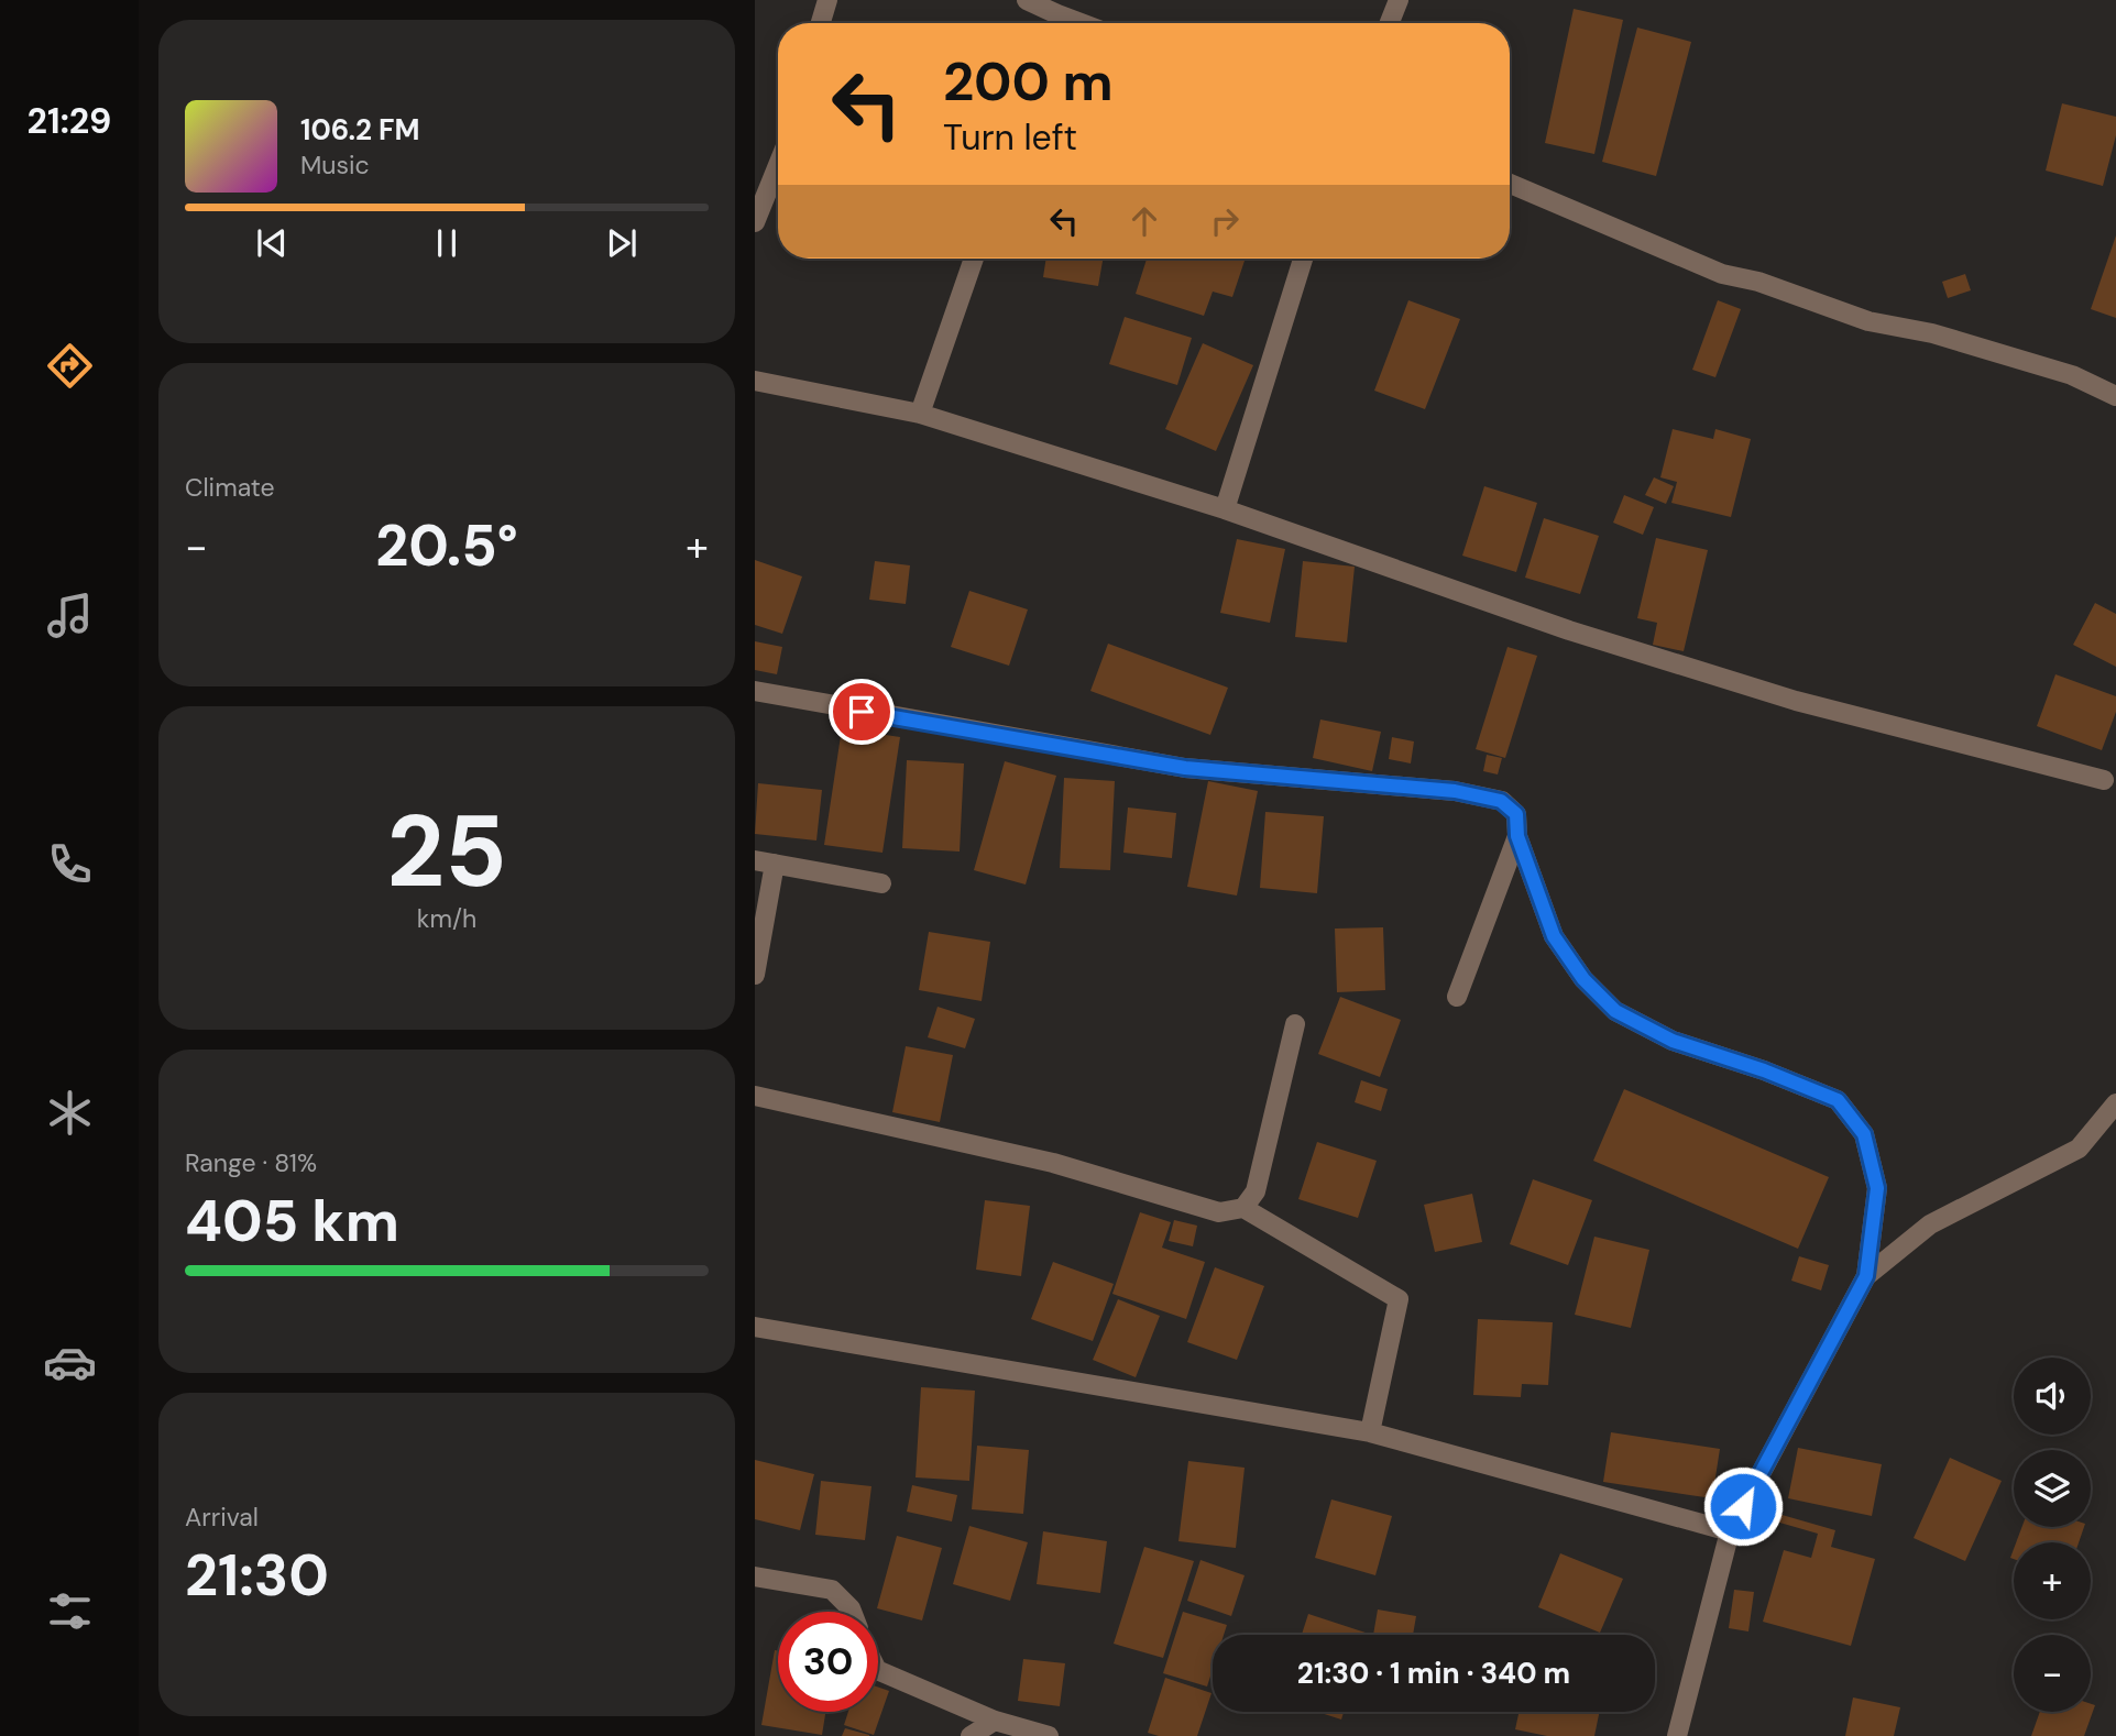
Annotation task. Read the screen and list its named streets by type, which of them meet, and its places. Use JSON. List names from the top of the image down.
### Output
{
  "page": {
    "tabs": "21:29",
    "turn": ["200 m", "Turn left"],
    "song": ["106.2 FM", "Music"],
    "tile": [
      "Climate",
      ["25", "km/h"],
      ["Range · 81%", "405 km"],
      ["Arrival", "21:30"]
    ],
    "heat": ["−", "20.5°", "+"],
    "map_buttons": ["+", "−"],
    "limit": "30",
    "trip": "21:30 · 1 min · 340 m"
  }
}
